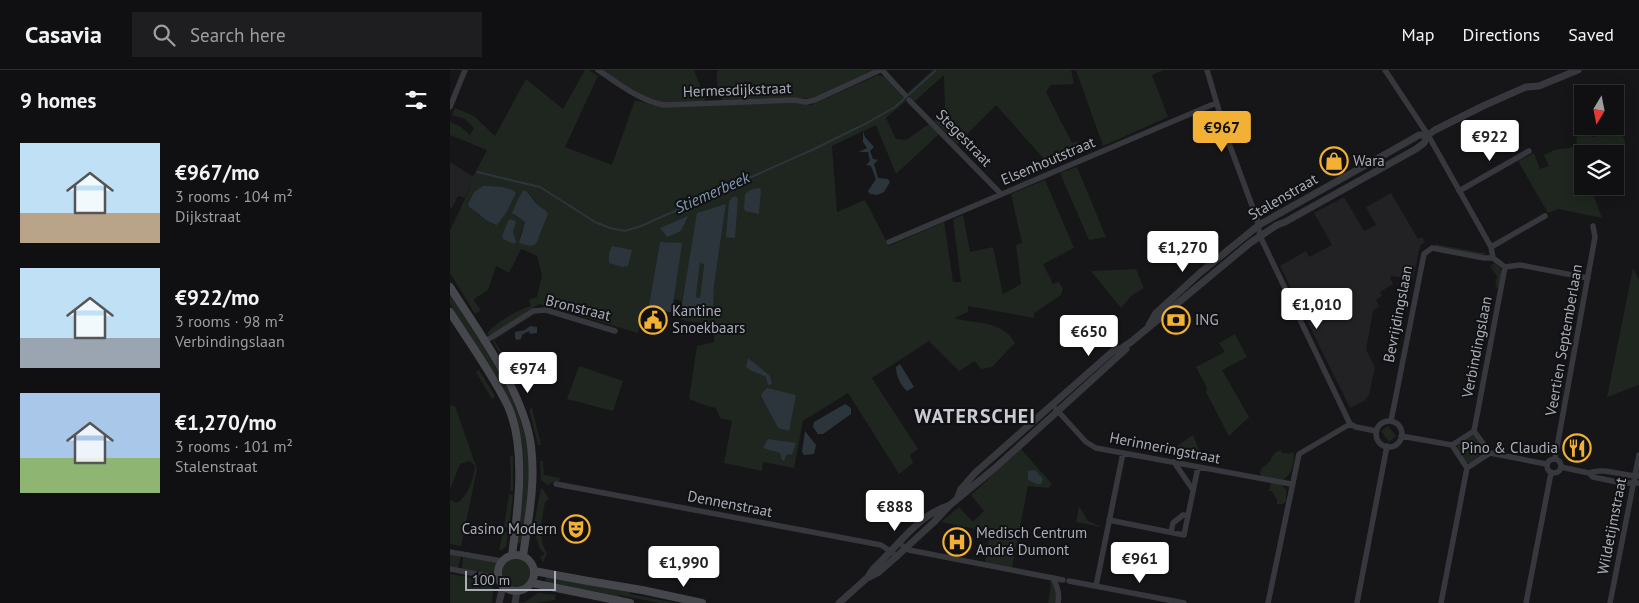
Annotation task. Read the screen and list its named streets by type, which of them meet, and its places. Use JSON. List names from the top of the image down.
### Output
{
  "streets": {
    "street": [
      "Hermesdijkstraat",
      "Stegestraat",
      "Elsenhoutstraat",
      "Stalenstraat",
      "Bronstraat",
      "Bevrijdingslaan",
      "Veertien Septemberlaan",
      "Verbindingslaan",
      "Herinneringstraat",
      "Dennenstraat",
      "Wildetijmstraat"
    ]
  },
  "crossings": [
    ["Hermesdijkstraat", "Stegestraat"],
    ["Stegestraat", "Elsenhoutstraat"],
    ["Stalenstraat", "Herinneringstraat"],
    ["Stalenstraat", "Dennenstraat"]
  ],
  "districts": ["WATERSCHEI"],
  "water": ["Stiemerbeek"],
  "places": {
    "shop": ["Wara"],
    "public building": ["Kantine Snoekbaars"],
    "bank": ["ING"],
    "restaurant": ["Pino & Claudia"],
    "theatre": ["Casino Modern"],
    "hospital": ["Medisch Centrum André Dumont"]
  },
  "scale_bar": "100 m",
  "north": "bottom",
  "page": {
    "header": "Casavia",
    "search": "Search here",
    "nav": ["Map", "Directions", "Saved"],
    "heading": "9 homes",
    "price": [
      "€967",
      "€922",
      "€1,270",
      "€1,010",
      "€650",
      "€974",
      "€888",
      "€961",
      "€1,990"
    ],
    "list": [
      {
        "name": "€967/mo",
        "note": "3 rooms · 104 m² · Dijkstraat"
      },
      {
        "name": "€922/mo",
        "note": "3 rooms · 98 m² · Verbindingslaan"
      },
      {
        "name": "€1,270/mo",
        "note": "3 rooms · 101 m² · Stalenstraat"
      }
    ],
    "scale": "100 m"
  }
}
